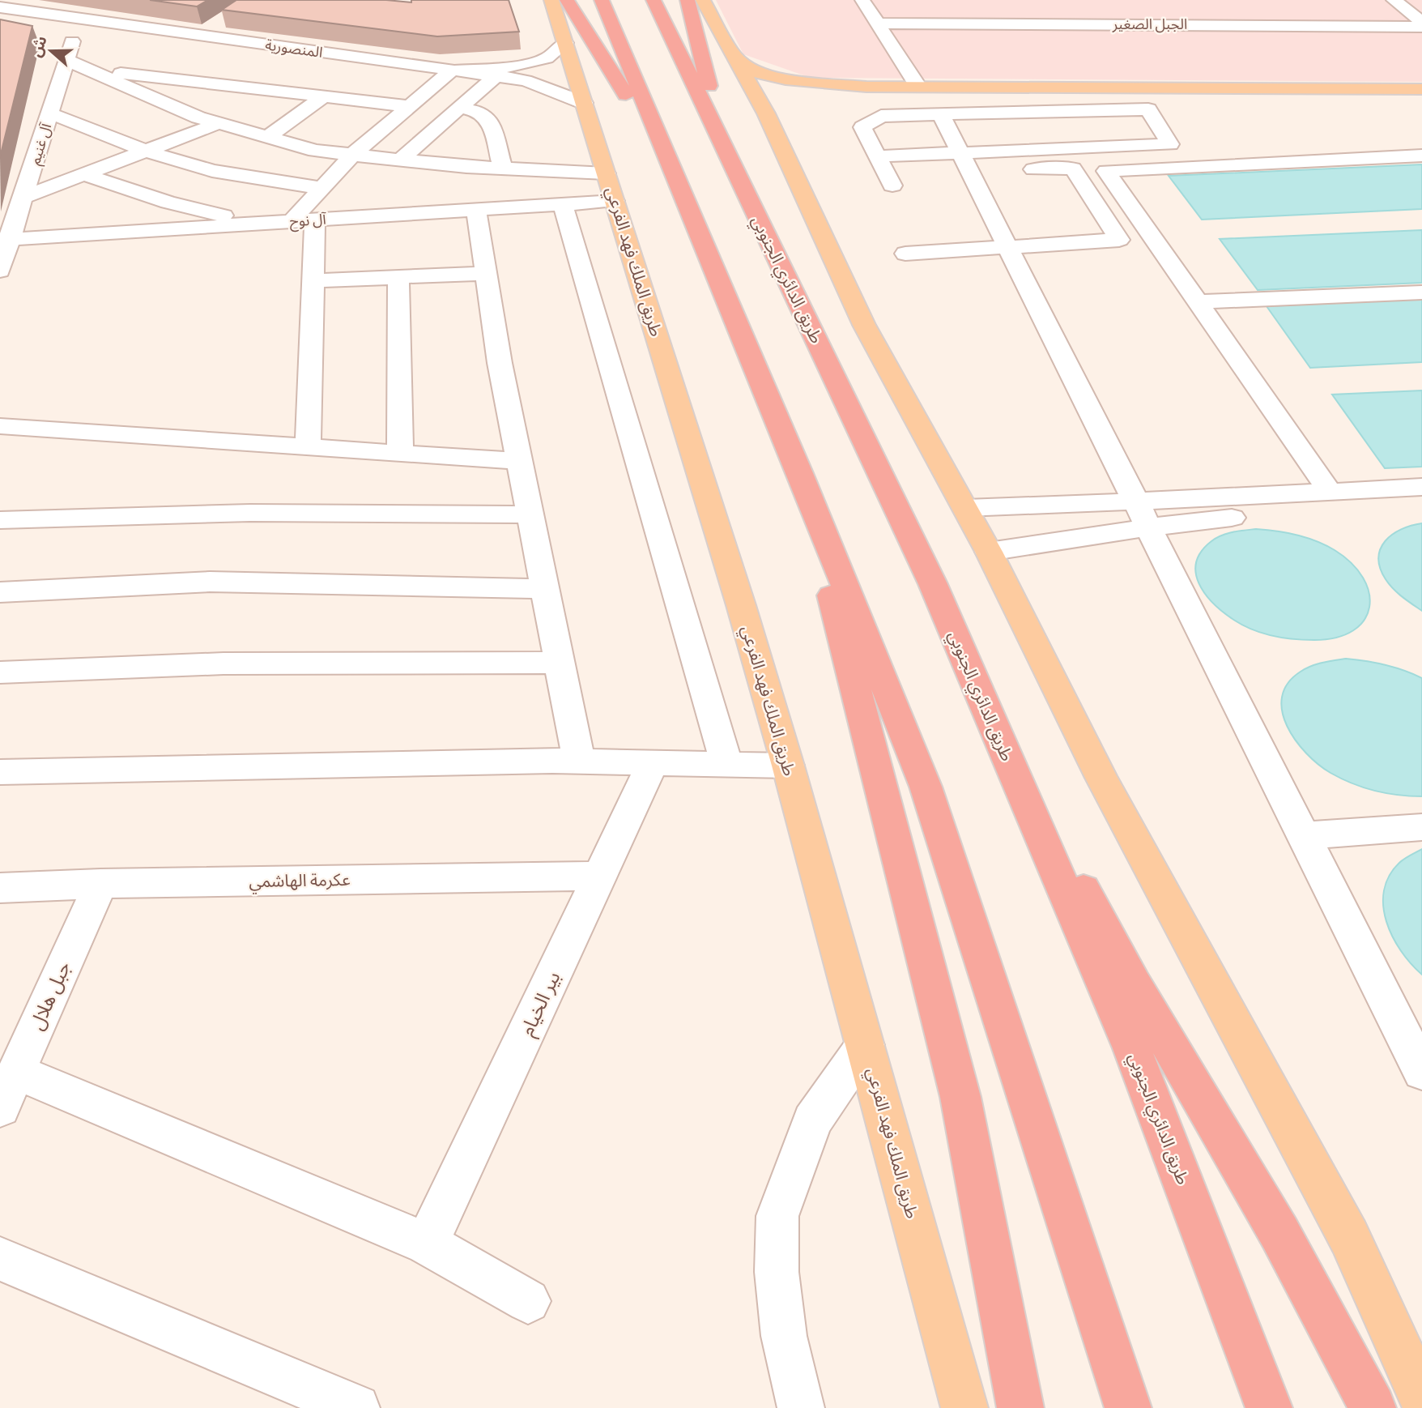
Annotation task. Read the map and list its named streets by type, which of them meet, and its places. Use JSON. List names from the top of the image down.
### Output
{
  "streets": {
    "highway": ["طريق الدائري الجنوبي"],
    "main road": ["طريق الملك فهد الفرعي"],
    "street": [
      "الجبل الصغير",
      "المنصورية",
      "آل غنيم",
      "آل نوح",
      "عكرمة الهاشمي",
      "جبل هلال",
      "بير الخيام"
    ]
  },
  "crossings": [
    ["المنصورية", "آل غنيم"],
    ["المنصورية", "طريق الملك فهد الفرعي"],
    ["آل غنيم", "آل نوح"],
    ["آل نوح", "طريق الملك فهد الفرعي"],
    ["عكرمة الهاشمي", "جبل هلال"],
    ["عكرمة الهاشمي", "بير الخيام"]
  ],
  "north": "left"
}
